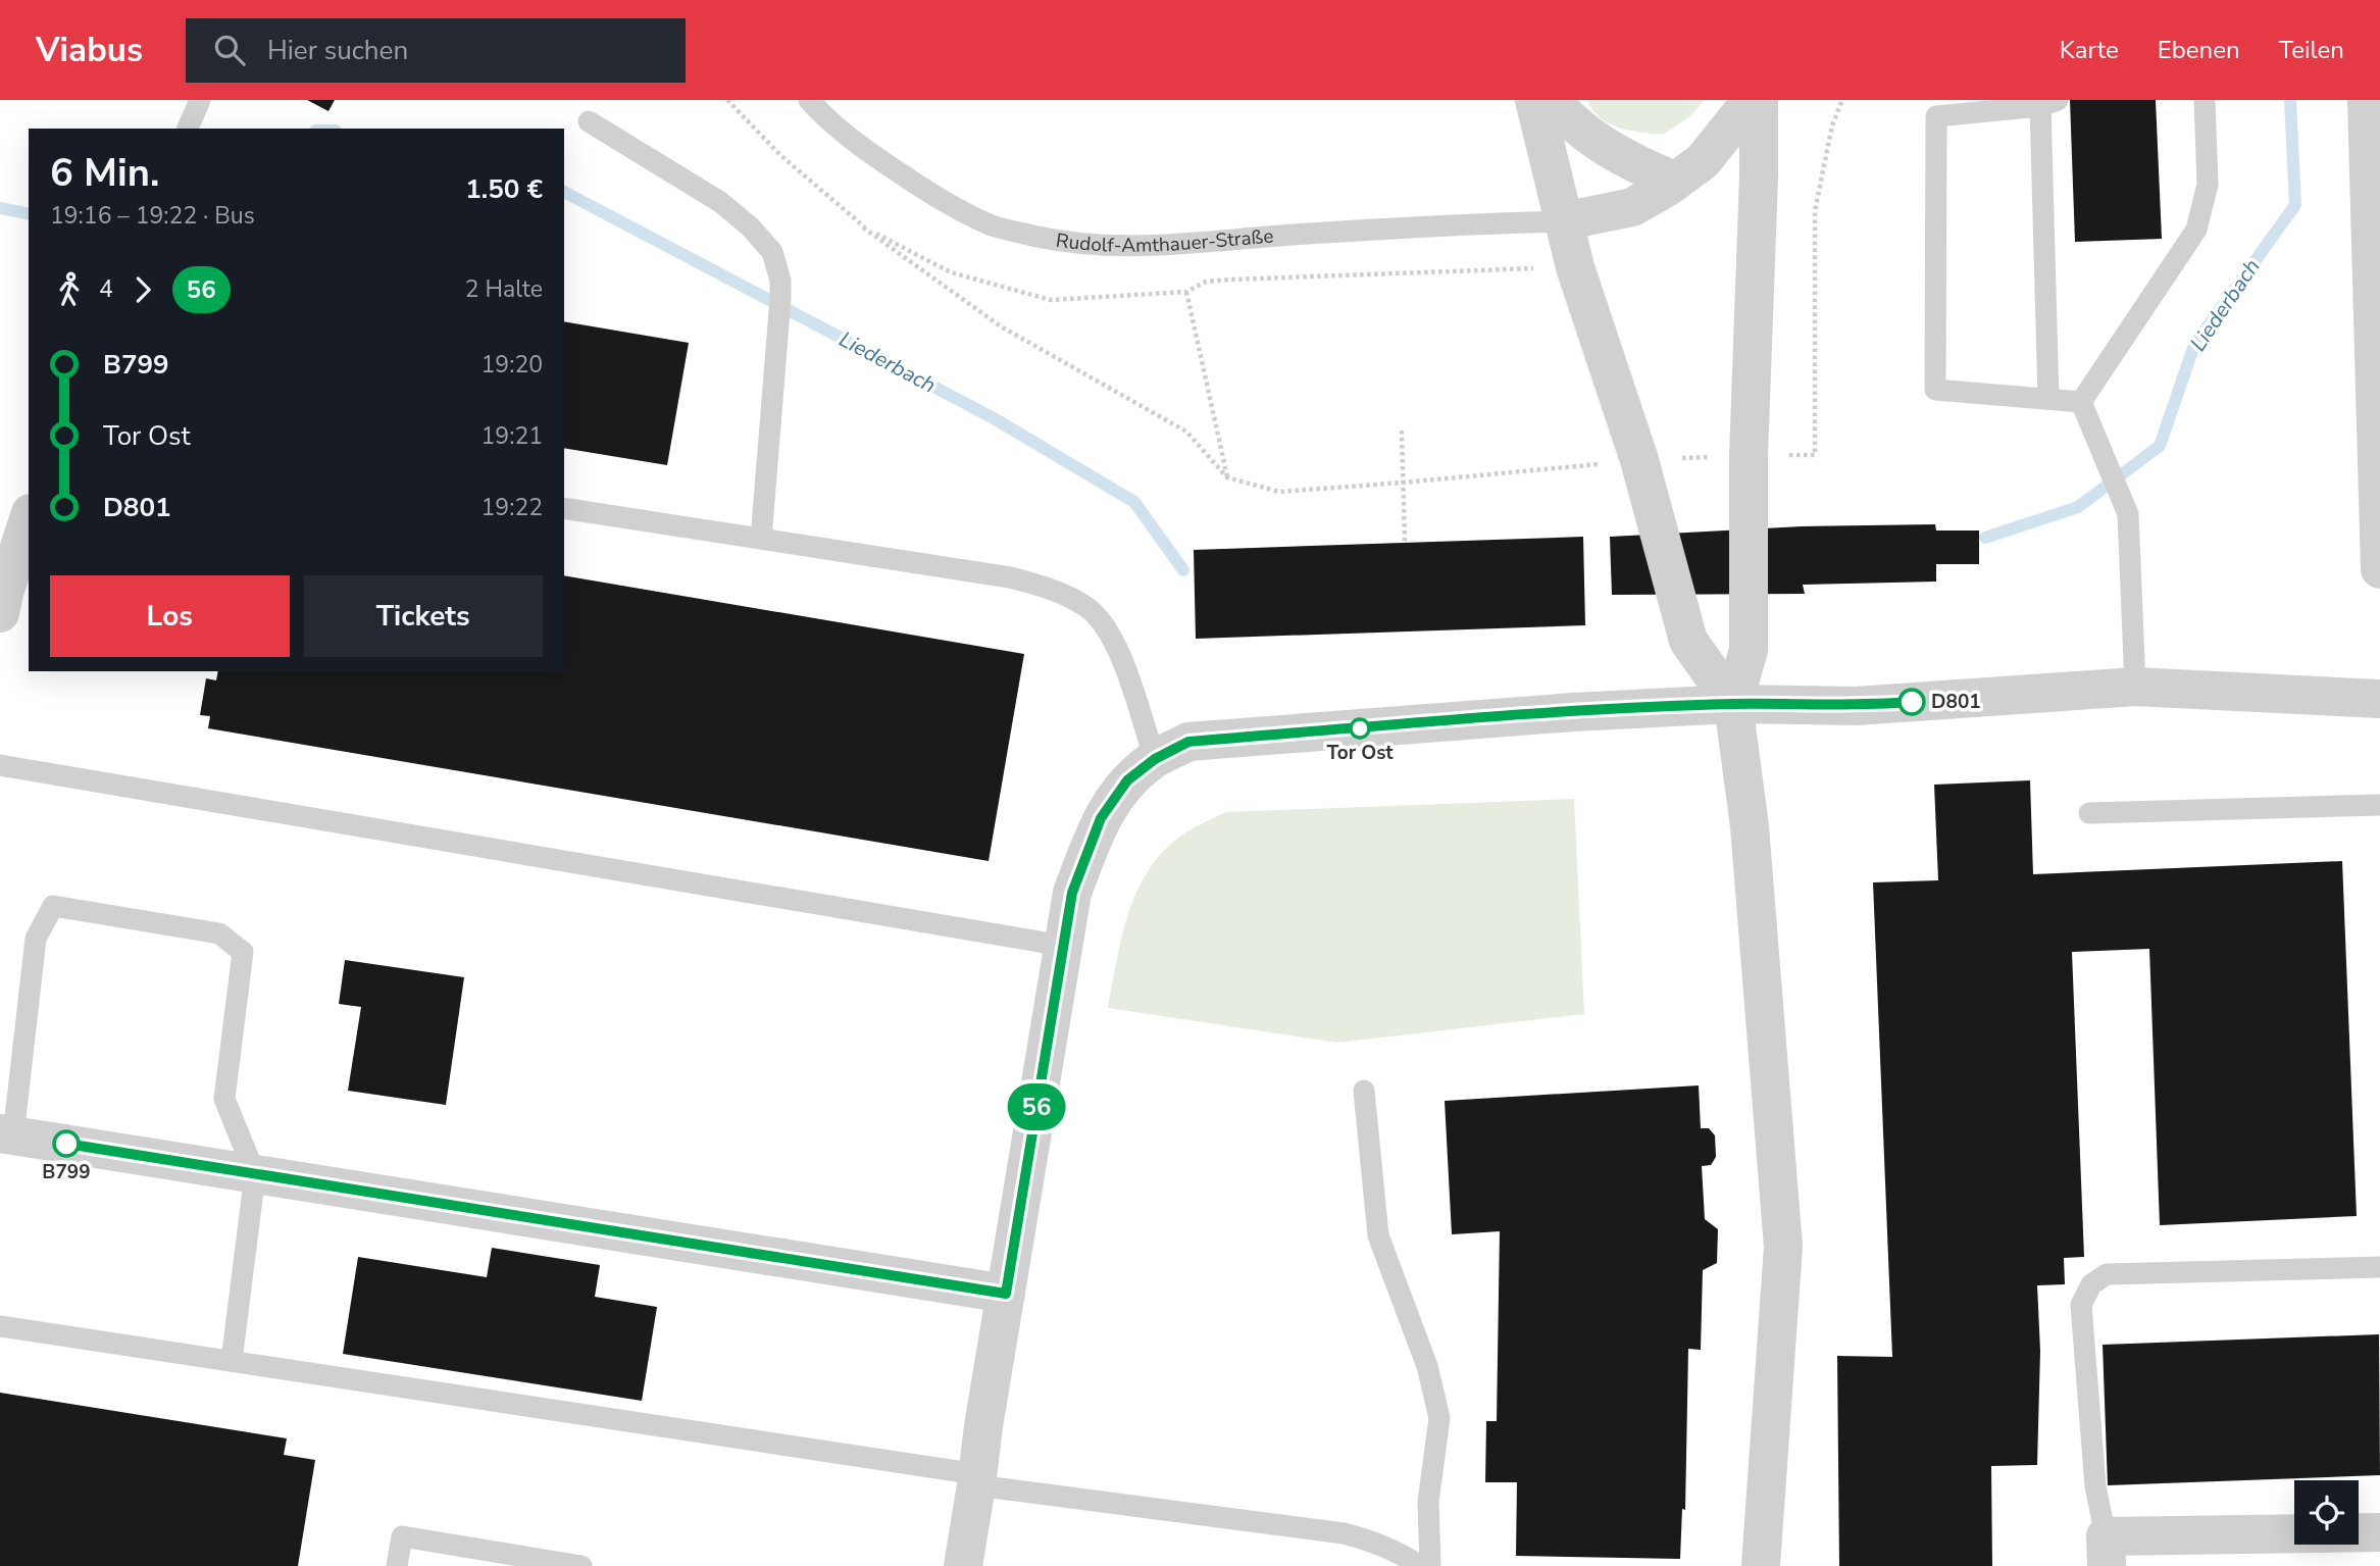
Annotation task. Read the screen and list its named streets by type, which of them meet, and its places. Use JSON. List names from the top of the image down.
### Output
{
  "streets": {
    "lane": ["Rudolf-Amthauer-Straße"]
  },
  "water": ["Liederbach"],
  "places": ["D801", "Tor Ost", "B799"],
  "lines": ["bus line 56"],
  "page": {
    "header": "Viabus",
    "search": "Hier suchen",
    "nav": ["Karte", "Ebenen", "Teilen"],
    "on_map": "56",
    "heading": ["6 Min.", "19:16 – 19:22 · Bus", "1.50 €"],
    "legs": ["4", "56", "2 Halte"],
    "list": [
      {
        "name": "B799",
        "value": "19:20"
      },
      {
        "name": "Tor Ost",
        "value": "19:21"
      },
      {
        "name": "D801",
        "value": "19:22"
      }
    ],
    "buttons": ["Los", "Tickets"]
  }
}
